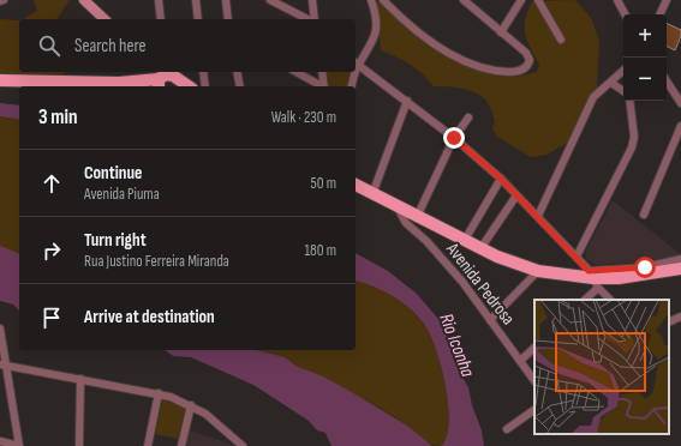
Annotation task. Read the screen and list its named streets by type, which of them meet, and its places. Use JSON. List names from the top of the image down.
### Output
{
  "streets": {
    "street": ["Avenida Pedrosa"]
  },
  "water": ["Rio Iconha"],
  "page": {
    "map_buttons": ["+", "−"],
    "search": "Search here",
    "heading": ["3 min", "Walk · 230 m"],
    "list": [
      ["Continue", "Avenida Piuma", "50 m"],
      ["Turn right", "Rua Justino Ferreira Miranda", "180 m"],
      "Arrive at destination"
    ]
  }
}
